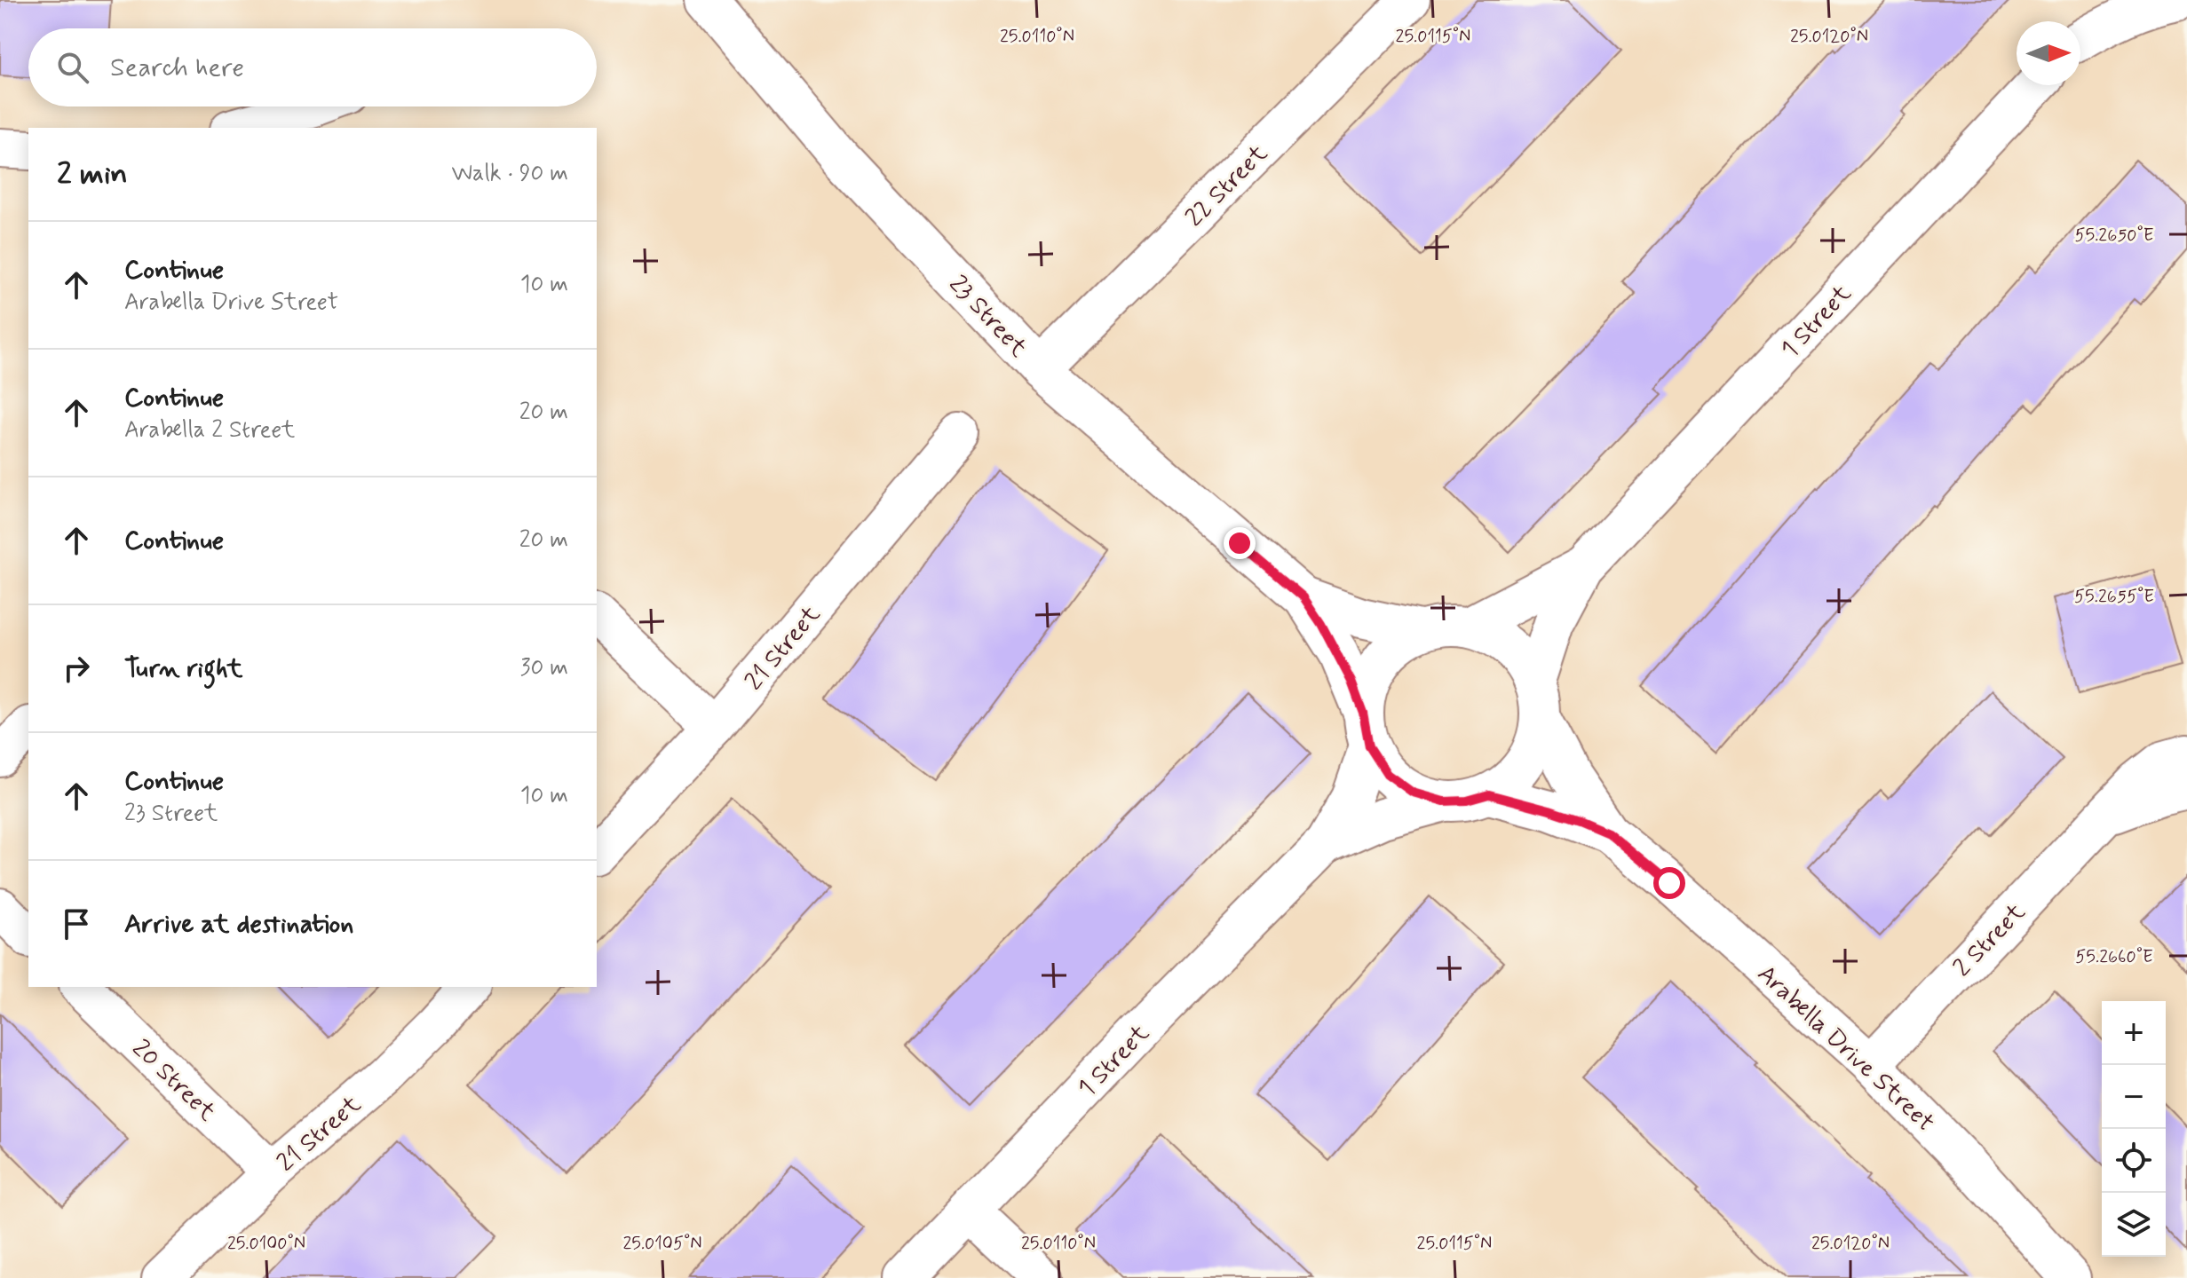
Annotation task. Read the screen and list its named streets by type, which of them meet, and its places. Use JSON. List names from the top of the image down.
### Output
{
  "streets": {
    "street": [
      "22 Street",
      "23 Street",
      "1 Street",
      "21 Street",
      "2 Street",
      "Arabella Drive Street",
      "20 Street"
    ]
  },
  "crossings": [
    ["22 Street", "23 Street"],
    ["21 Street", "20 Street"],
    ["2 Street", "Arabella Drive Street"]
  ],
  "north": "right",
  "page": {
    "search": "Search here",
    "heading": ["2 min", "Walk · 90 m"],
    "list": [
      ["Continue", "Arabella Drive Street", "10 m"],
      ["Continue", "Arabella 2 Street", "20 m"],
      ["Continue", "20 m"],
      ["Turn right", "30 m"],
      ["Continue", "23 Street", "10 m"],
      "Arrive at destination"
    ],
    "map_buttons": ["+", "−"]
  },
  "coordinates": [
    "25.0110°N",
    "25.0115°N",
    "25.0120°N",
    "55.2650°E",
    "55.2655°E",
    "55.2660°E",
    "25.0100°N",
    "25.0105°N"
  ]
}
